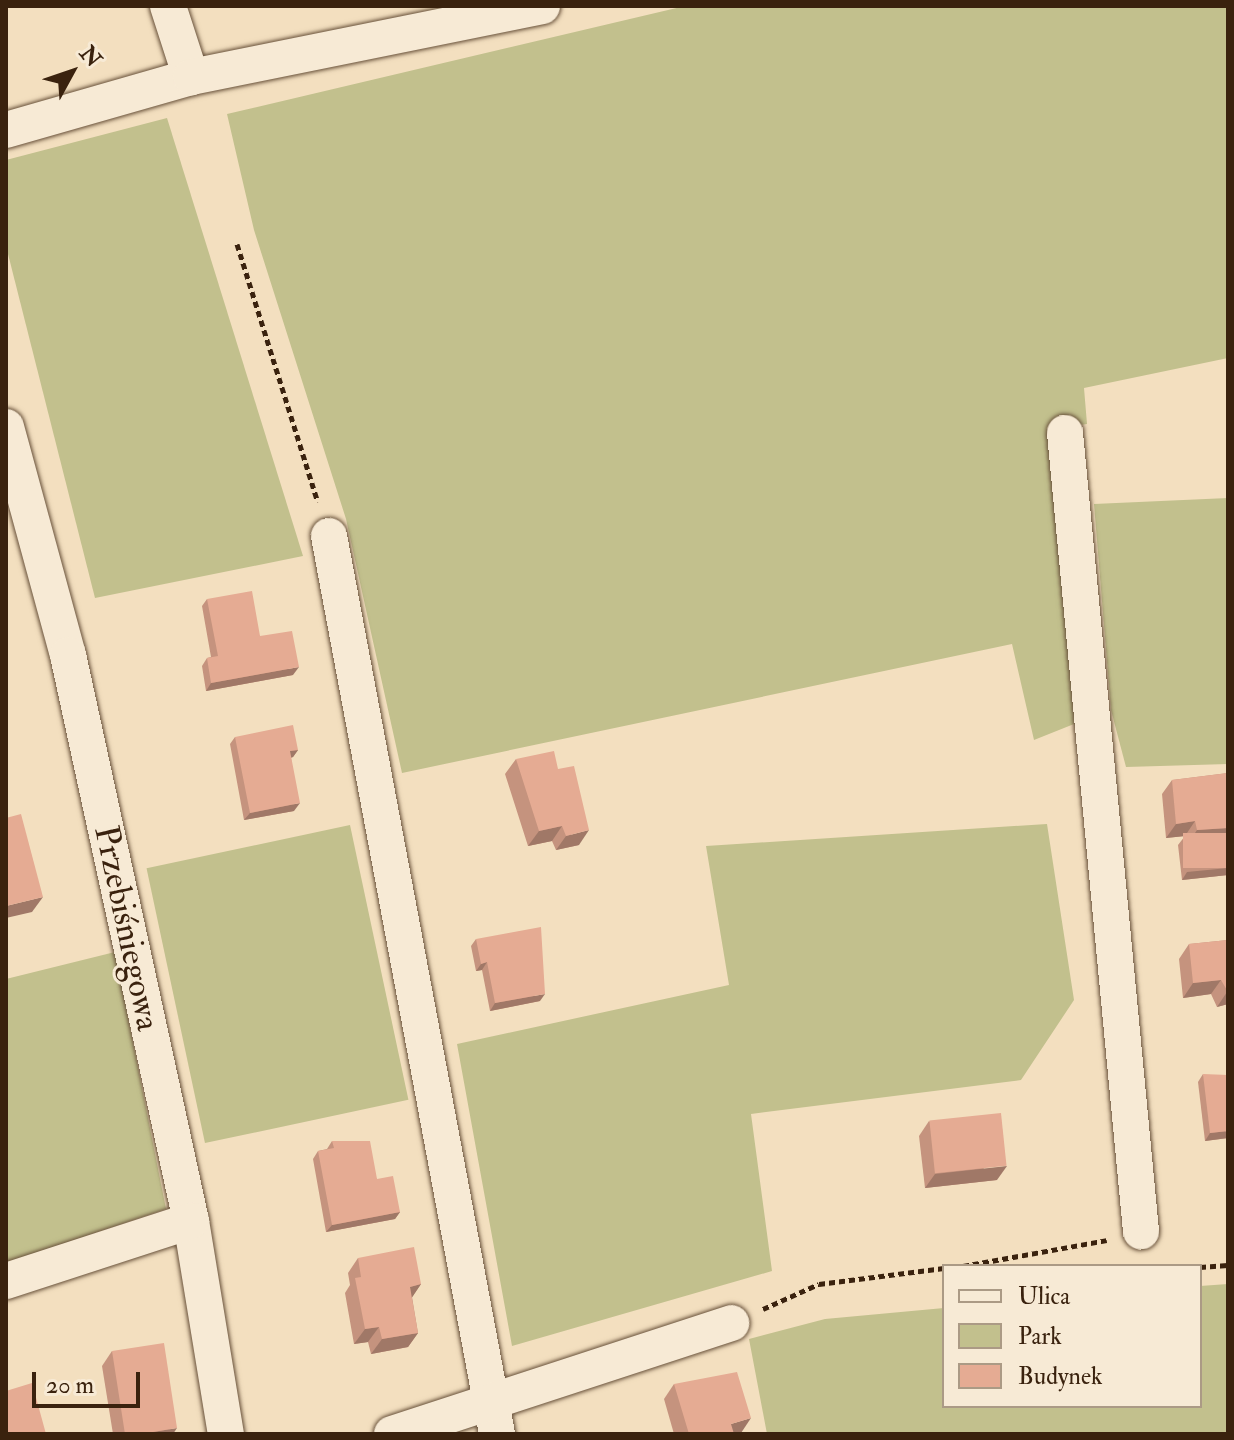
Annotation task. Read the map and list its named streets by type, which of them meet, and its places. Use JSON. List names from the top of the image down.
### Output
{
  "streets": {
    "street": ["Przebiśniegowa"]
  },
  "legend": ["Ulica", "Park", "Budynek"],
  "scale_bar": "20 m",
  "north": "top right"
}
